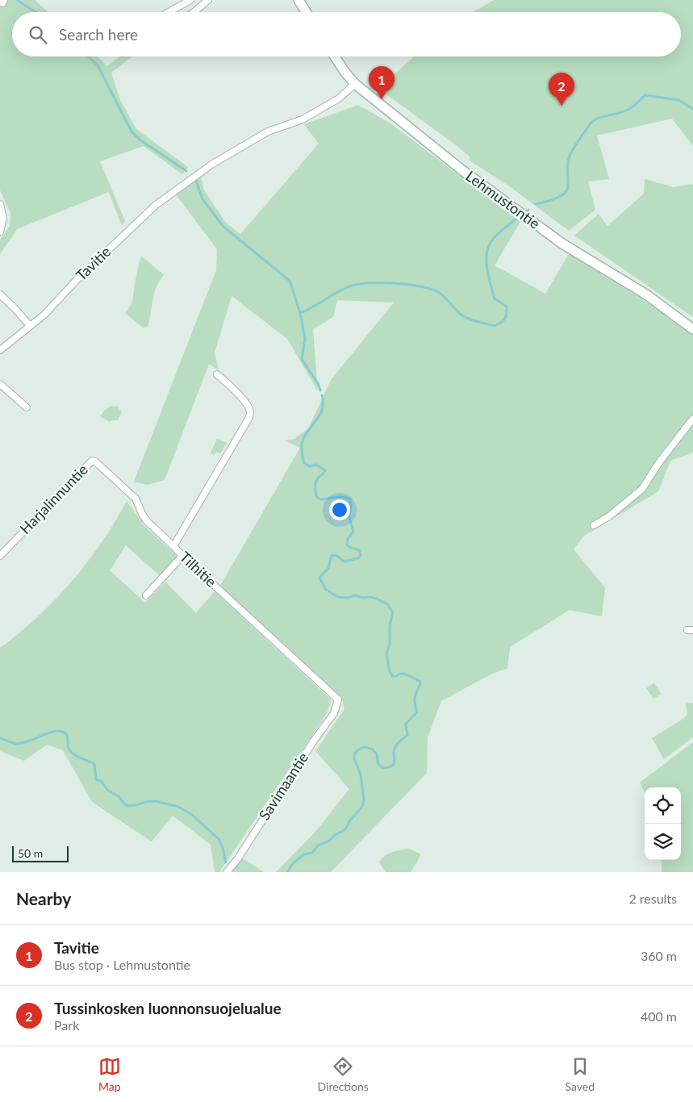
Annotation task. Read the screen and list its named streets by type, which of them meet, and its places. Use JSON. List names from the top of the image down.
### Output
{
  "streets": {
    "main road": ["Lehmustontie"],
    "street": [
      "Tavitie",
      "Harjalinnuntie",
      "Tilhitie",
      "Savimaantie"
    ]
  },
  "crossings": [
    ["Lehmustontie", "Tavitie"],
    ["Harjalinnuntie", "Tilhitie"],
    ["Tilhitie", "Savimaantie"]
  ],
  "scale_bar": "50 m",
  "page": {
    "search": "Search here",
    "pins": ["1", "2"],
    "scale": "50 m",
    "heading": ["Nearby", "2 results"],
    "list": [
      {
        "mark": "1",
        "name": "Tavitie",
        "note": "Bus stop · Lehmustontie",
        "value": "360 m"
      },
      {
        "mark": "2",
        "name": "Tussinkosken luonnonsuojelualue",
        "note": "Park",
        "value": "400 m"
      }
    ],
    "nav": ["Map", "Directions", "Saved"]
  }
}
